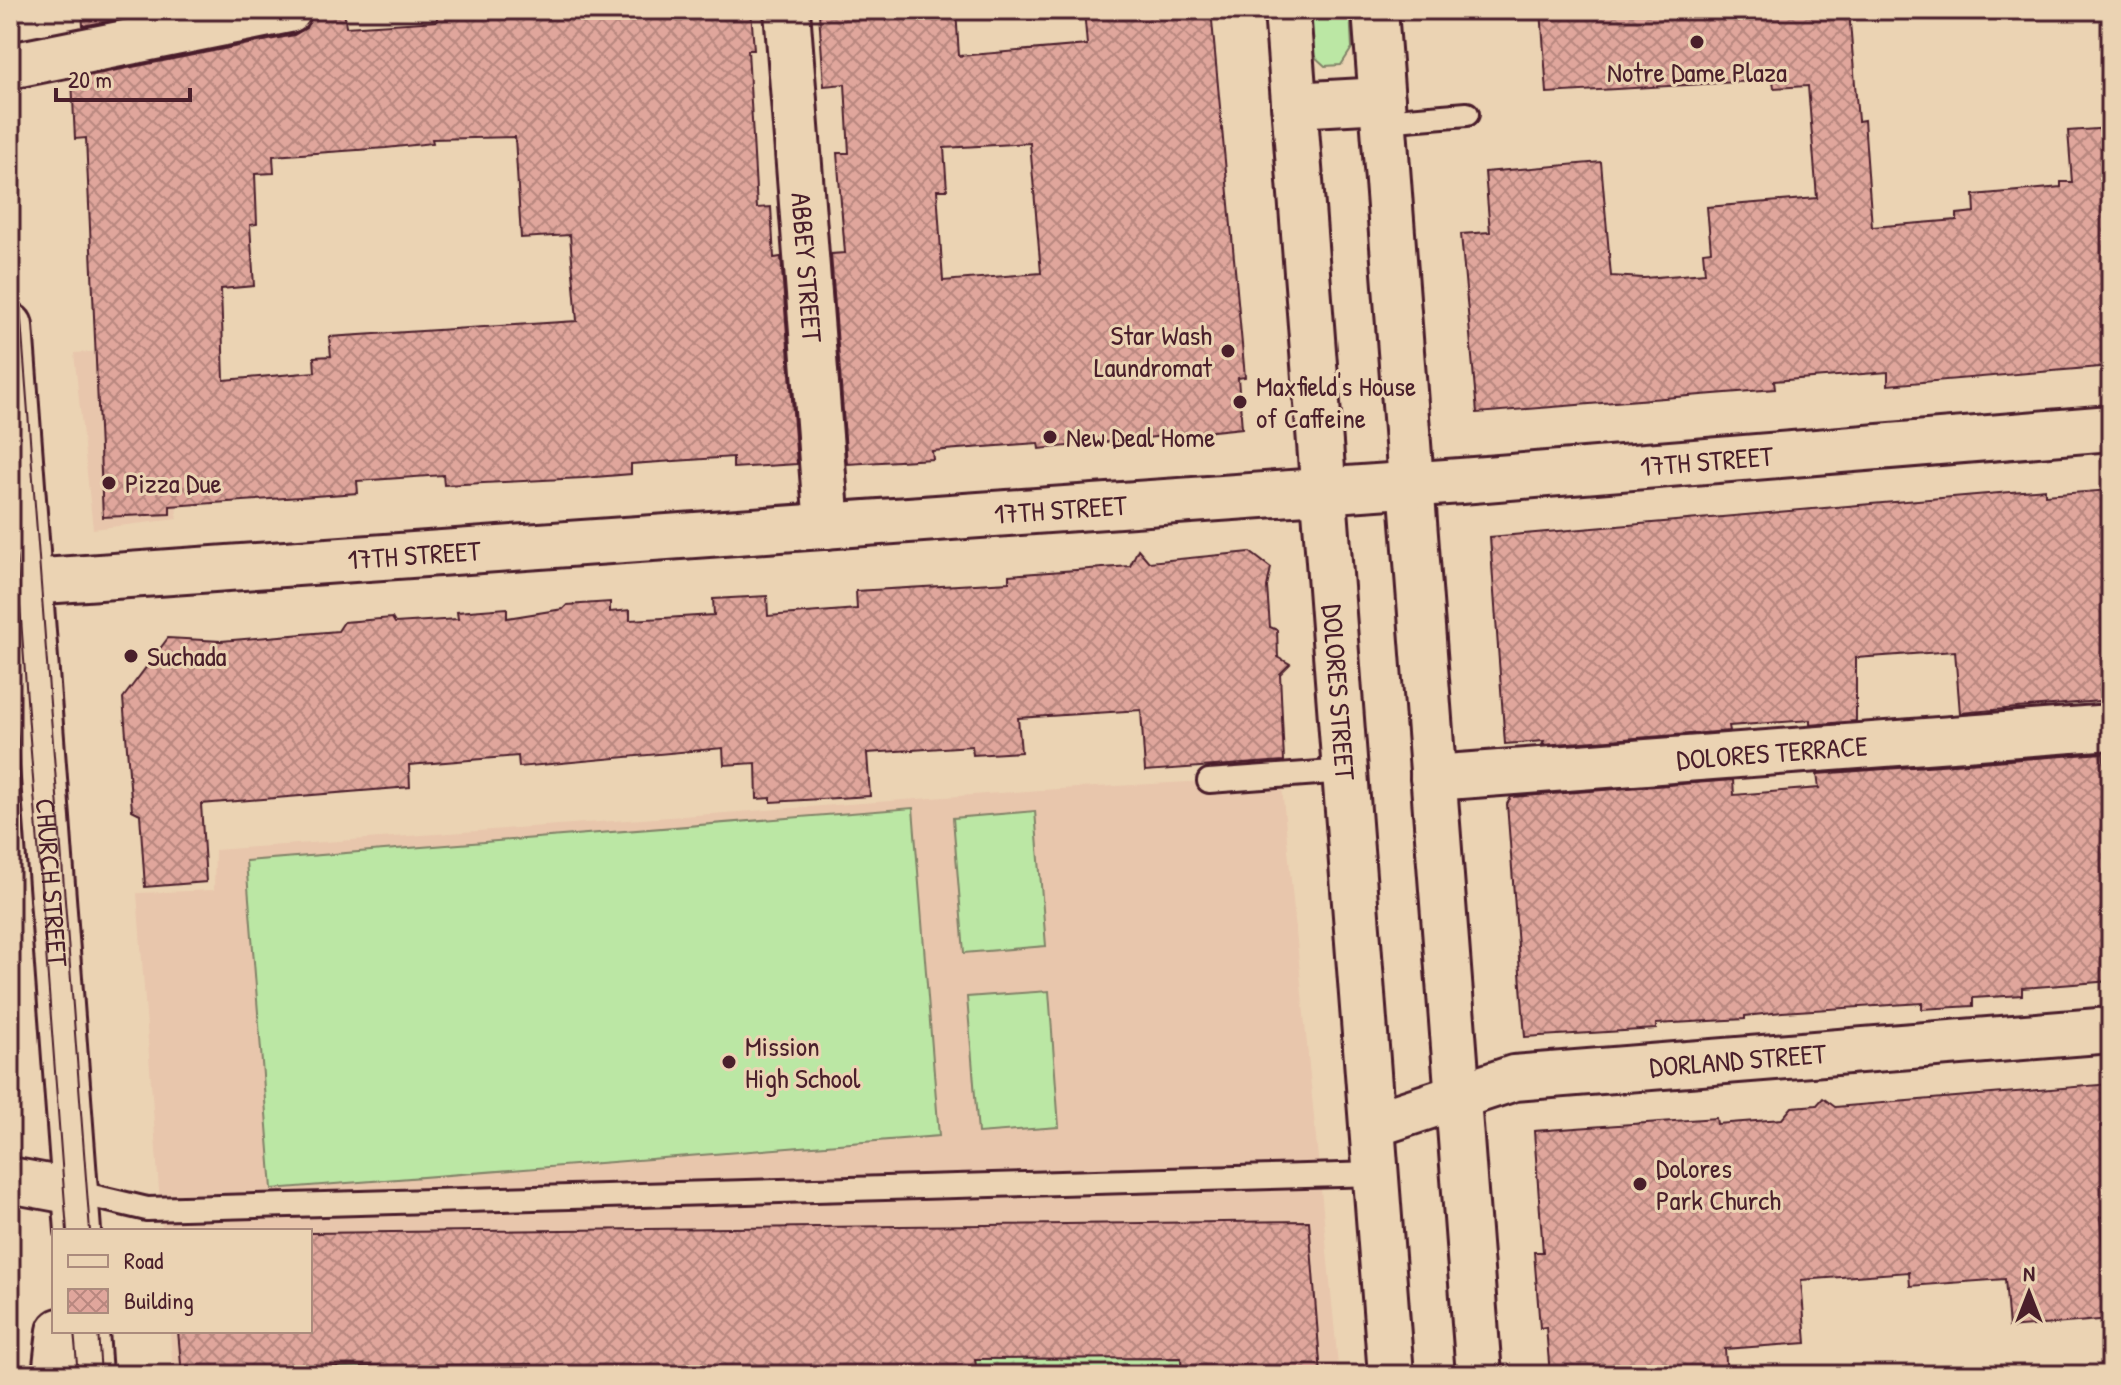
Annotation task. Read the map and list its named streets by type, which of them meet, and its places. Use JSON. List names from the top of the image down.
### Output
{
  "streets": {
    "street": [
      "ABBEY STREET",
      "17TH STREET",
      "DOLORES STREET",
      "DOLORES TERRACE",
      "CHURCH STREET",
      "DORLAND STREET"
    ]
  },
  "crossings": [
    ["ABBEY STREET", "17TH STREET"],
    ["17TH STREET", "DOLORES STREET"],
    ["17TH STREET", "CHURCH STREET"],
    ["DOLORES STREET", "DORLAND STREET"]
  ],
  "places": [
    "Notre Dame Plaza",
    "Star Wash Laundromat",
    "Maxfield's House of Caffeine",
    "New Deal Home",
    "Pizza Due",
    "Suchada",
    "Mission High School",
    "Dolores Park Church"
  ],
  "legend": ["Road", "Building"],
  "scale_bar": "20 m",
  "north": "top"
}
